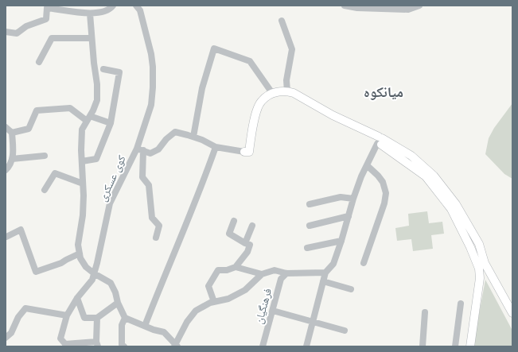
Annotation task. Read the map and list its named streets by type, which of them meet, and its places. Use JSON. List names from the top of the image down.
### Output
{
  "streets": {
    "street": ["کوی عسکری", "فرهنگیان"]
  },
  "districts": ["میانکوه"]
}
